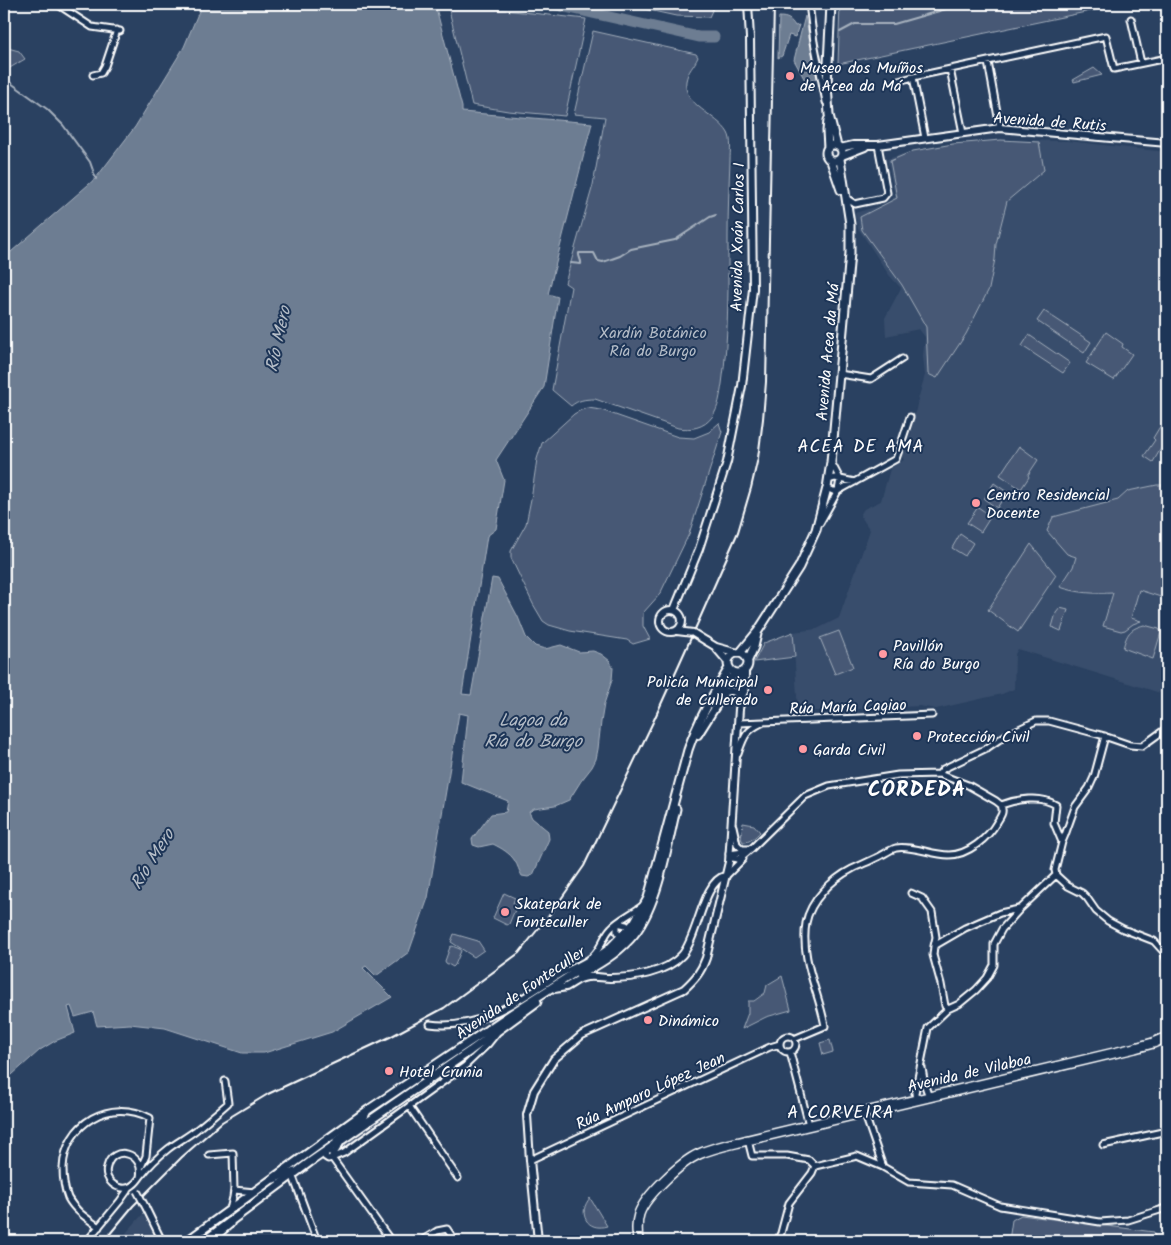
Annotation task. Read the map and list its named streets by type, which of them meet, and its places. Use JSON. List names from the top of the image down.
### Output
{
  "streets": {
    "highway": ["Avenida de Vilaboa"],
    "main road": ["Avenida Acea da Má", "Avenida de Fonteculler"],
    "street": [
      "Avenida de Rutis",
      "Avenida Xoán Carlos I",
      "Rúa María Cagiao",
      "Rúa Amparo López Jean"
    ]
  },
  "crossings": [
    ["Avenida Acea da Má", "Avenida de Fonteculler"]
  ],
  "districts": ["ACEA DE AMA", "CORDEDA", "A CORVEIRA"],
  "water": ["Río Mero", "Lagoa da Ría do Burgo"],
  "parks": ["Xardín Botánico Ría do Burgo"],
  "places": [
    "Museo dos Muíños de Acea da Má",
    "Centro Residencial Docente",
    "Pavillón Ría do Burgo",
    "Policía Municipal de Culleredo",
    "Protección Civil",
    "Garda Civil",
    "Skatepark de Fonteculler",
    "Dinámico",
    "Hotel Crunia"
  ]
}
